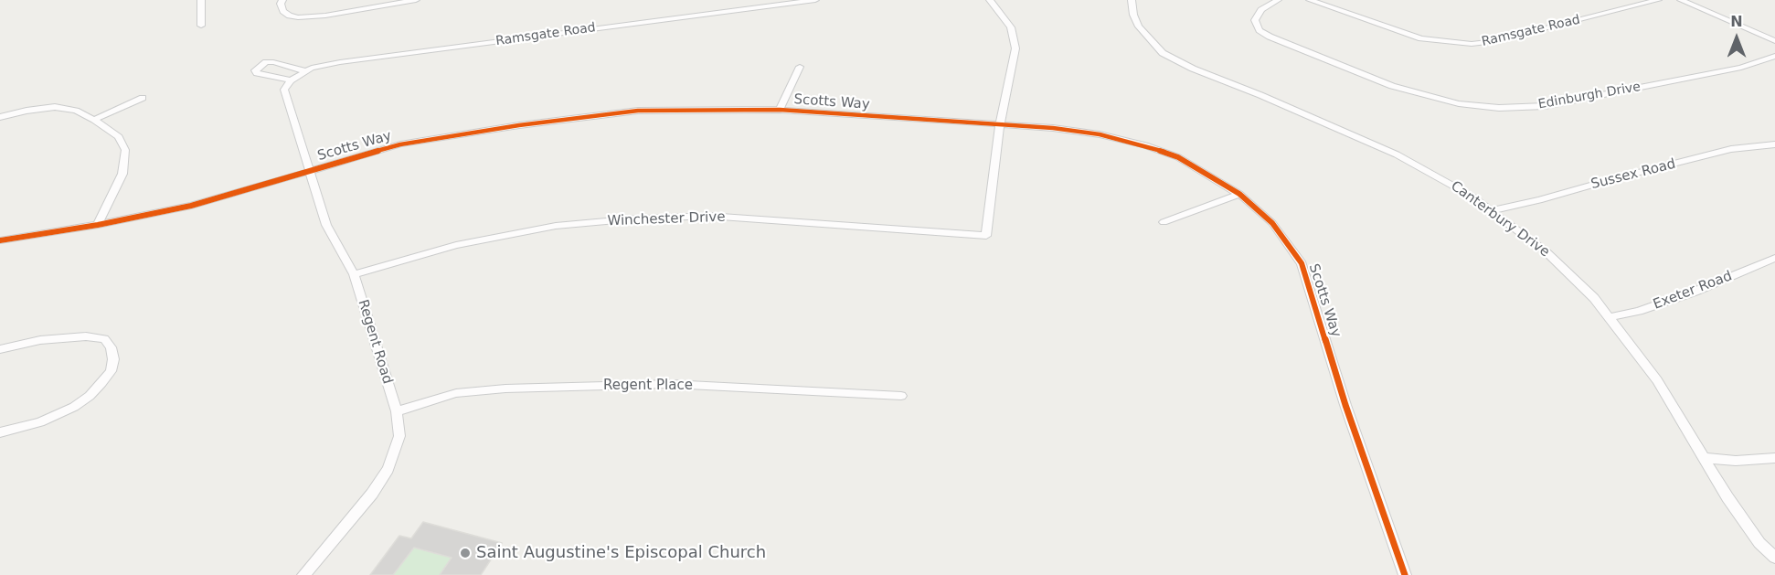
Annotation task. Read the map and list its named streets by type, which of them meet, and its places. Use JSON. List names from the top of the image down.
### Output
{
  "streets": {
    "street": [
      "Ramsgate Road",
      "Edinburgh Drive",
      "Scotts Way",
      "Sussex Road",
      "Winchester Drive",
      "Canterbury Drive",
      "Exeter Road",
      "Regent Road",
      "Regent Place"
    ]
  },
  "crossings": [
    ["Ramsgate Road", "Regent Road"],
    ["Scotts Way", "Winchester Drive"],
    ["Scotts Way", "Regent Road"],
    ["Sussex Road", "Canterbury Drive"],
    ["Winchester Drive", "Regent Road"],
    ["Canterbury Drive", "Exeter Road"],
    ["Regent Road", "Regent Place"]
  ],
  "places": ["Saint Augustine's Episcopal Church"],
  "north": "top"
}
